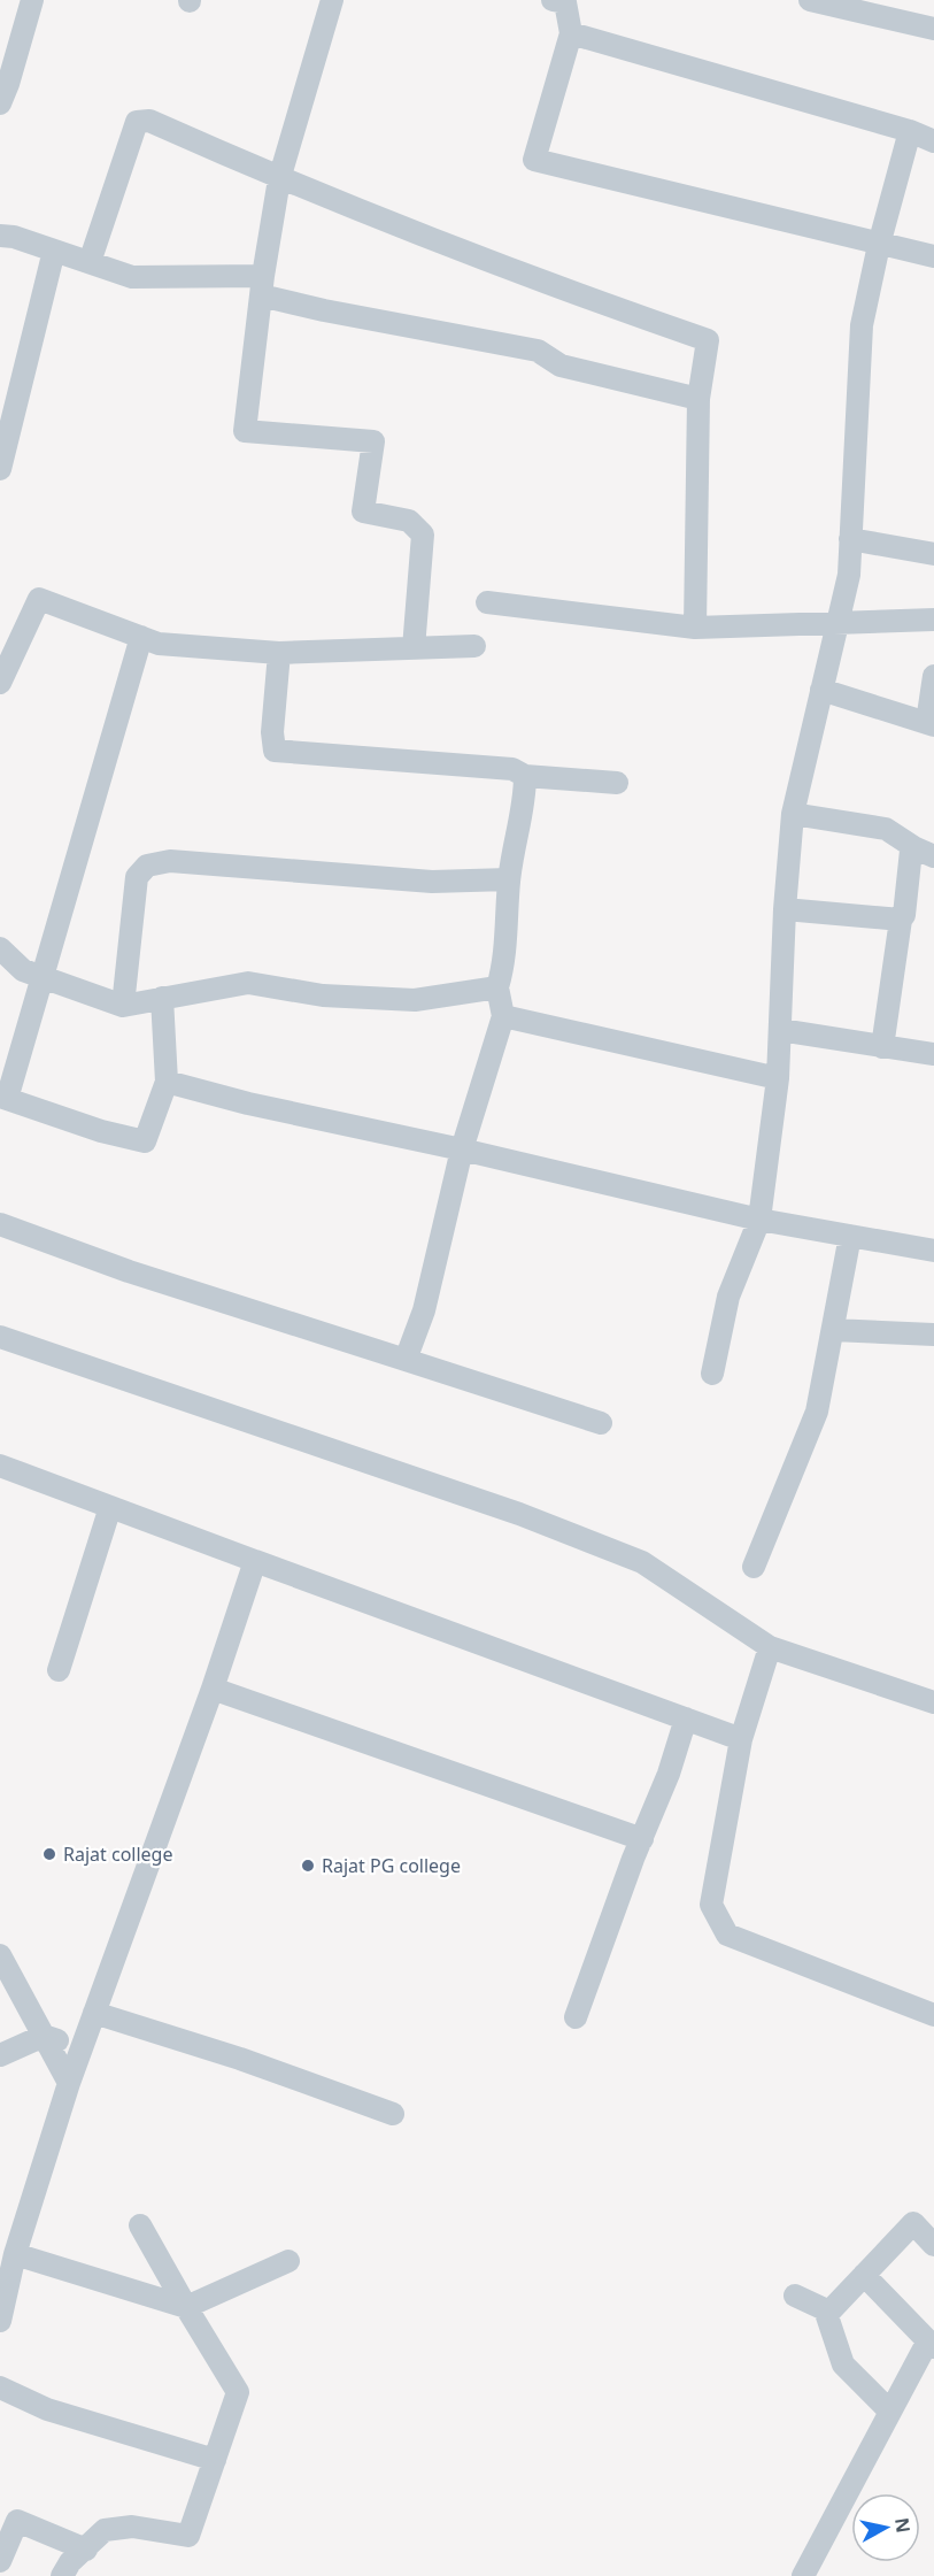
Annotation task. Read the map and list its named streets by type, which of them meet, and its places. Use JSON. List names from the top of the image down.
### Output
{
  "places": ["Rajat college", "Rajat PG college"],
  "north": "right"
}
